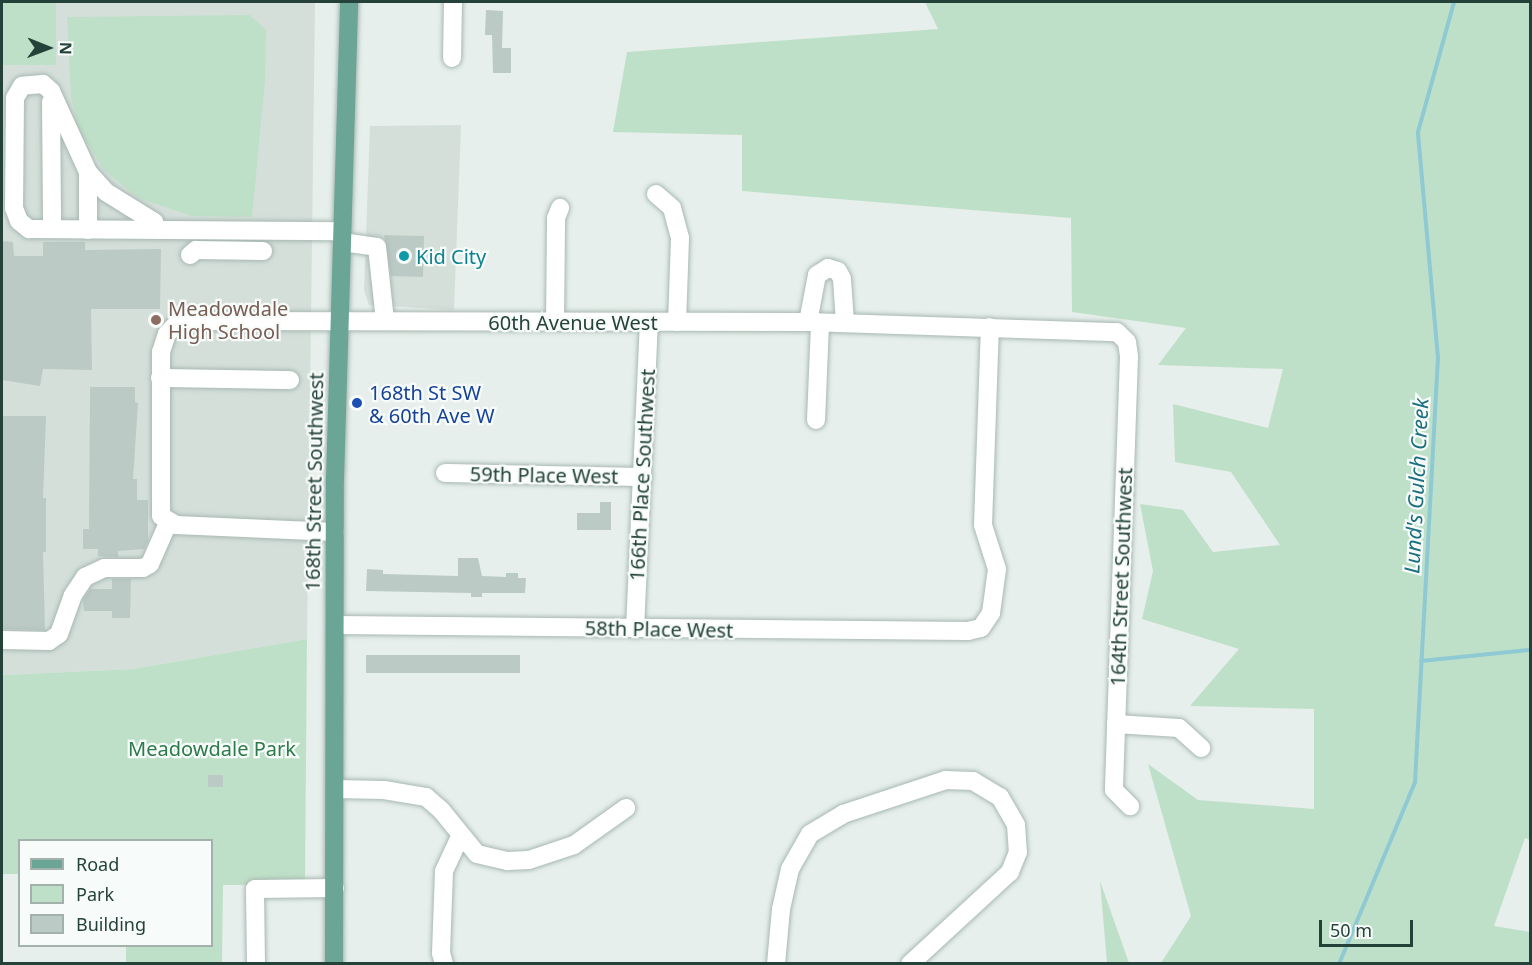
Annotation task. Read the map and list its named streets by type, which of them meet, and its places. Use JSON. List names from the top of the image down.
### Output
{
  "streets": {
    "main road": ["168th Street Southwest"],
    "street": [
      "60th Avenue West",
      "59th Place West",
      "166th Place Southwest",
      "164th Street Southwest",
      "58th Place West"
    ]
  },
  "crossings": [
    ["60th Avenue West", "166th Place Southwest"],
    ["60th Avenue West", "168th Street Southwest"],
    ["60th Avenue West", "164th Street Southwest"],
    ["60th Avenue West", "58th Place West"],
    ["59th Place West", "166th Place Southwest"],
    ["166th Place Southwest", "58th Place West"],
    ["168th Street Southwest", "58th Place West"]
  ],
  "water": ["Lund's Gulch Creek"],
  "parks": ["Meadowdale Park"],
  "places": ["Kid City", "Meadowdale High School", "168th St SW & 60th Ave W"],
  "legend": ["Road", "Park", "Building"],
  "scale_bar": "50 m",
  "north": "right"
}
